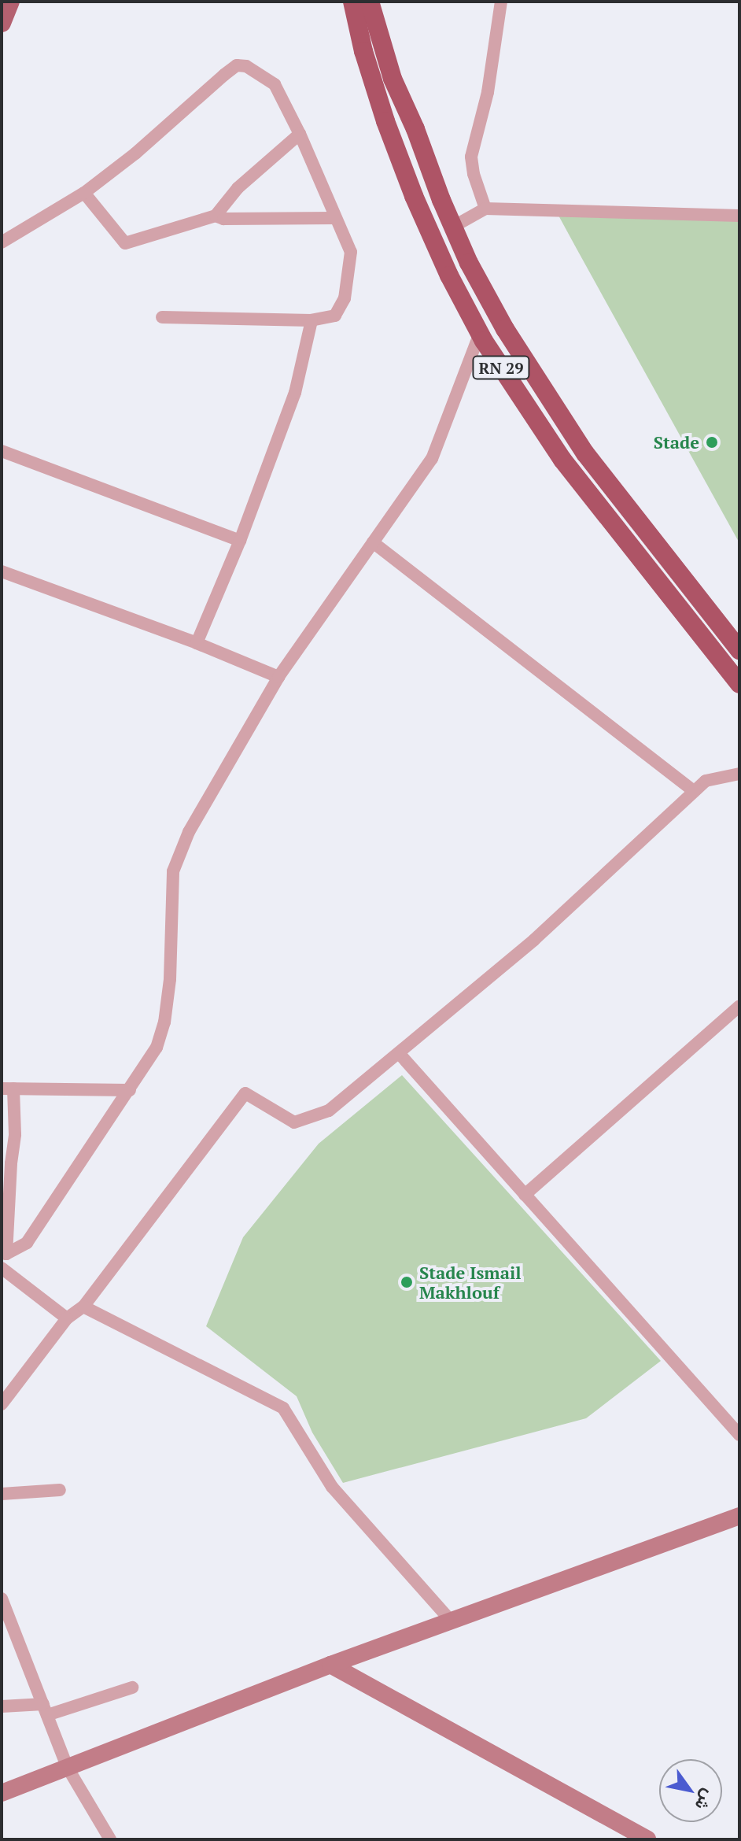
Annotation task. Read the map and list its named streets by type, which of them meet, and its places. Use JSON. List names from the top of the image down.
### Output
{
  "streets": {
    "highway": ["RN 29"]
  },
  "places": ["Stade", "Stade Ismail Makhlouf"],
  "north": "bottom right"
}
